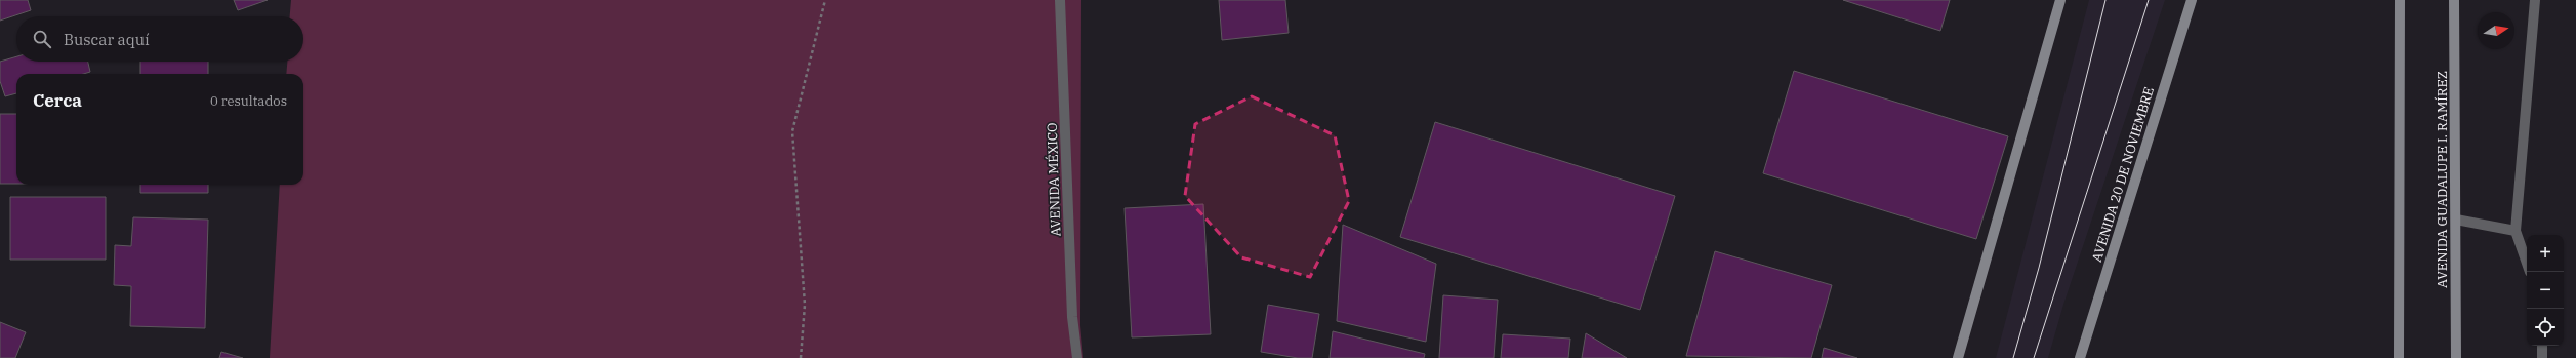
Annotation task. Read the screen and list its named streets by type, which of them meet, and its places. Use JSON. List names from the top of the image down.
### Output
{
  "streets": {
    "main road": ["AVENIDA 20 DE NOVIEMBRE", "AVENIDA GUADALUPE I. RAMÍREZ"],
    "street": ["AVENIDA MÉXICO"]
  },
  "north": "right",
  "page": {
    "search": "Buscar aquí",
    "heading": ["Cerca", "0 resultados"],
    "map_buttons": ["+", "−"]
  }
}
